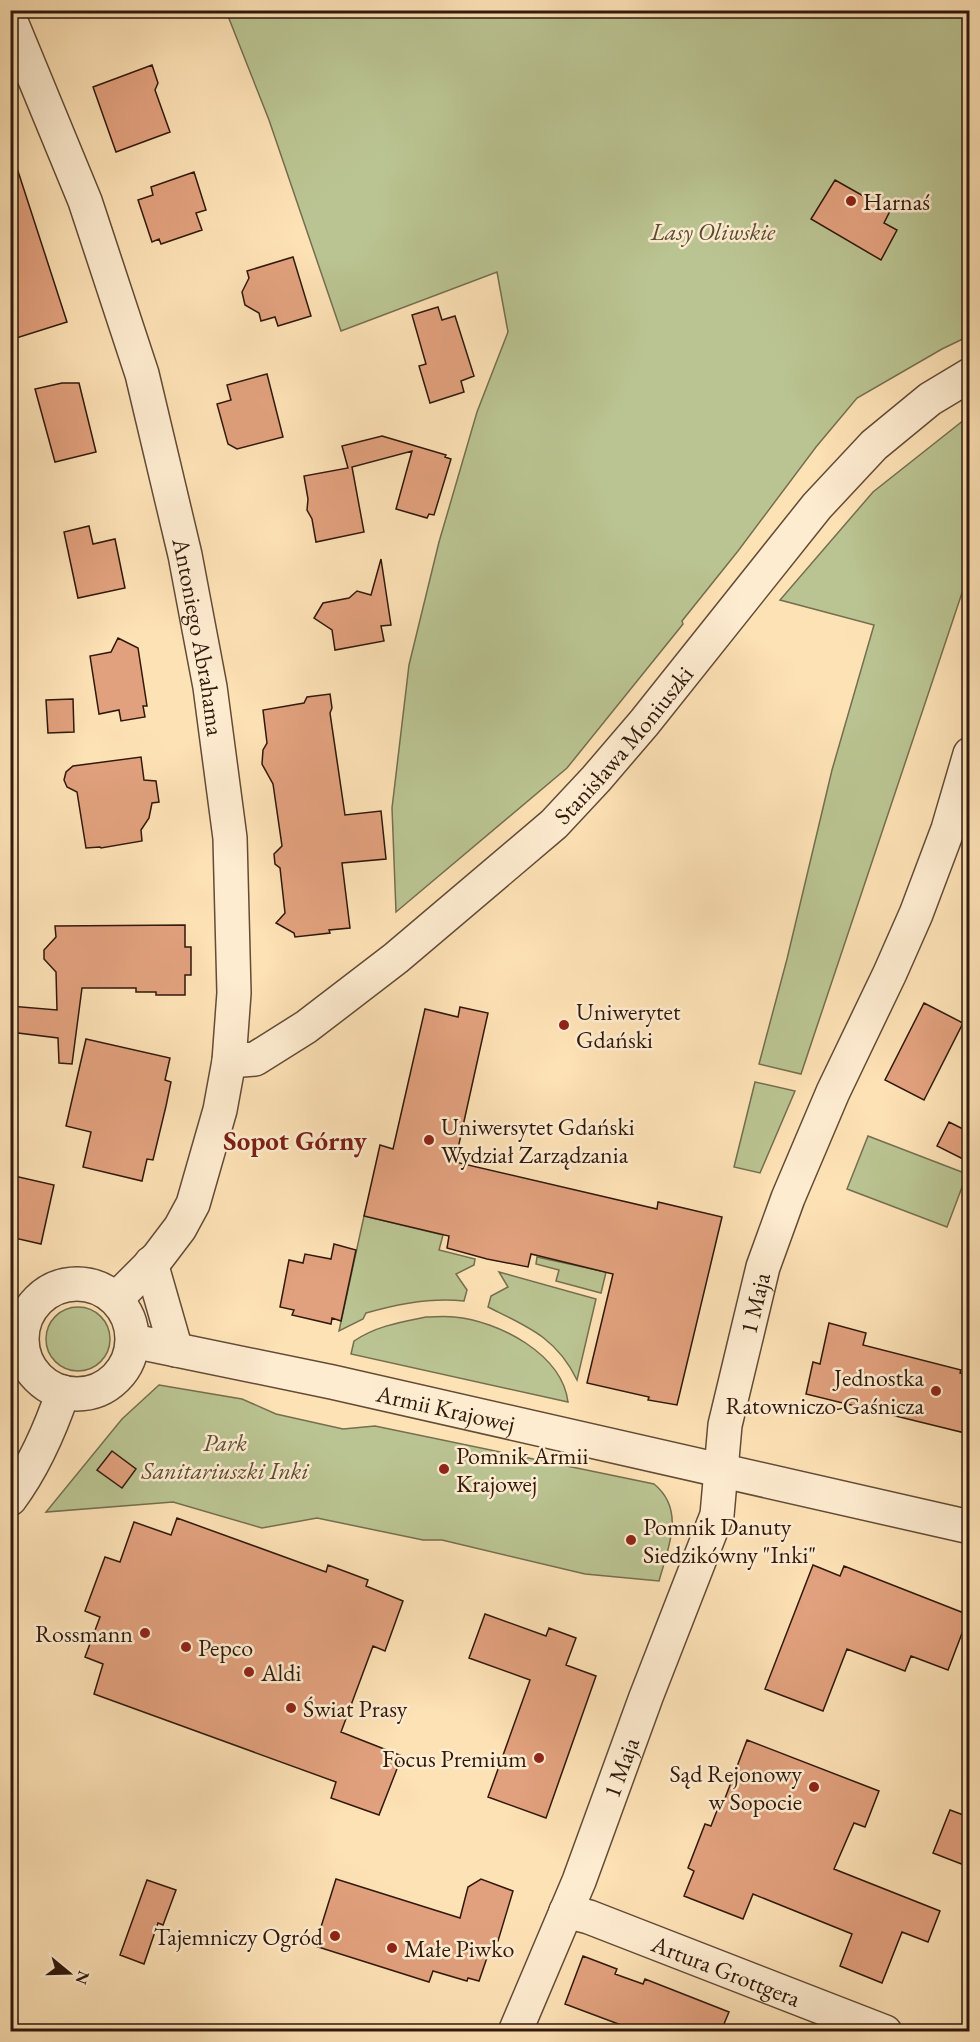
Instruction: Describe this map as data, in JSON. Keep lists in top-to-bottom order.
{
  "streets": {
    "street": [
      "Antoniego Abrahama",
      "Stanisława Moniuszki",
      "1 Maja",
      "Armii Krajowej",
      "Artura Grottgera"
    ]
  },
  "crossings": [
    ["Antoniego Abrahama", "Stanisława Moniuszki"],
    ["Antoniego Abrahama", "Armii Krajowej"],
    ["1 Maja", "Armii Krajowej"],
    ["1 Maja", "Artura Grottgera"]
  ],
  "districts": ["Sopot Górny"],
  "parks": ["Lasy Oliwskie", "Park Sanitariuszki Inki"],
  "places": [
    "Harnaś",
    "Uniwerytet Gdański",
    "Uniwersytet Gdański Wydział Zarządzania",
    "Jednostka Ratowniczo-Gaśnicza",
    "Pomnik Armii Krajowej",
    "Pomnik Danuty Siedzikówny \"Inki\"",
    "Rossmann",
    "Pepco",
    "Aldi",
    "Świat Prasy",
    "Focus Premium",
    "Sąd Rejonowy w Sopocie",
    "Tajemniczy Ogród",
    "Małe Piwko"
  ],
  "north": "right"
}
